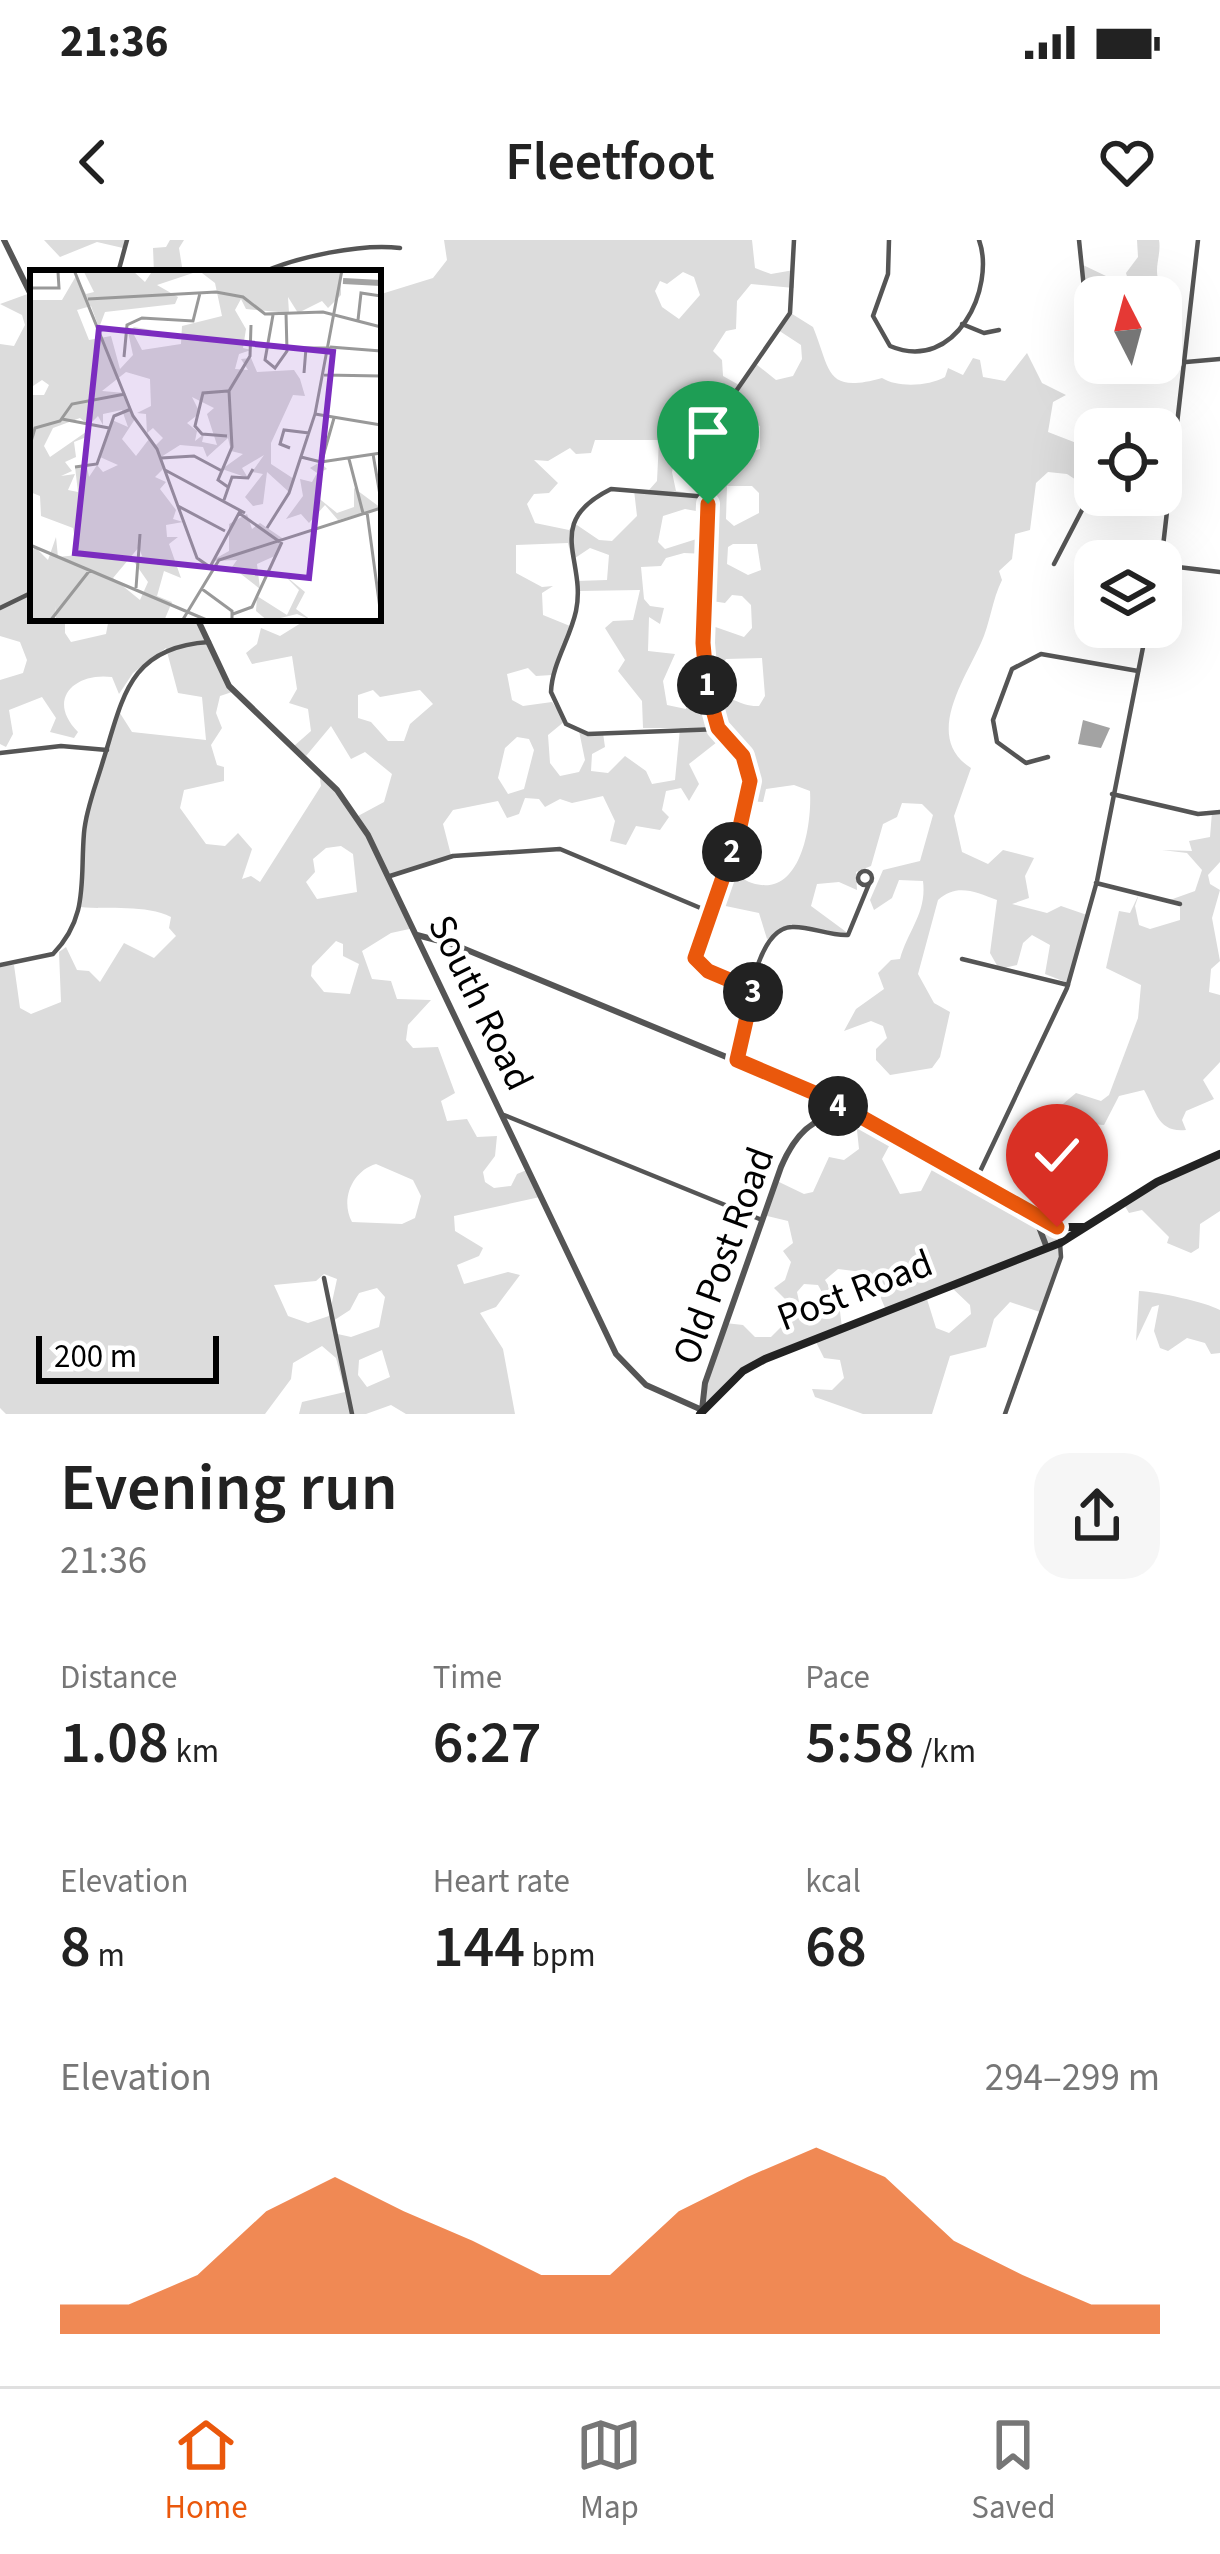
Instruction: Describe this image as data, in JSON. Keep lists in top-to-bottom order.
{
  "streets": {
    "main road": ["Post Road"],
    "street": ["South Road", "Old Post Road"]
  },
  "crossings": [
    ["South Road", "Old Post Road"],
    ["South Road", "Post Road"],
    ["Old Post Road", "Post Road"]
  ],
  "scale_bar": "200 m",
  "north": "top",
  "page": {
    "status": "21:36",
    "header": "Fleetfoot",
    "pins": [
      "1",
      "2",
      "3",
      "4"
    ],
    "scale": "200 m",
    "heading": ["Evening run", "21:36"],
    "stats": [
      ["Distance", "1.08 km"],
      ["Time", "6:27"],
      ["Pace", "5:58 /km"],
      ["Elevation", "8 m"],
      ["Heart rate", "144 bpm"],
      ["kcal", "68"]
    ],
    "chart": ["Elevation", "294–299 m"],
    "tabs": ["Home", "Map", "Saved"]
  }
}
